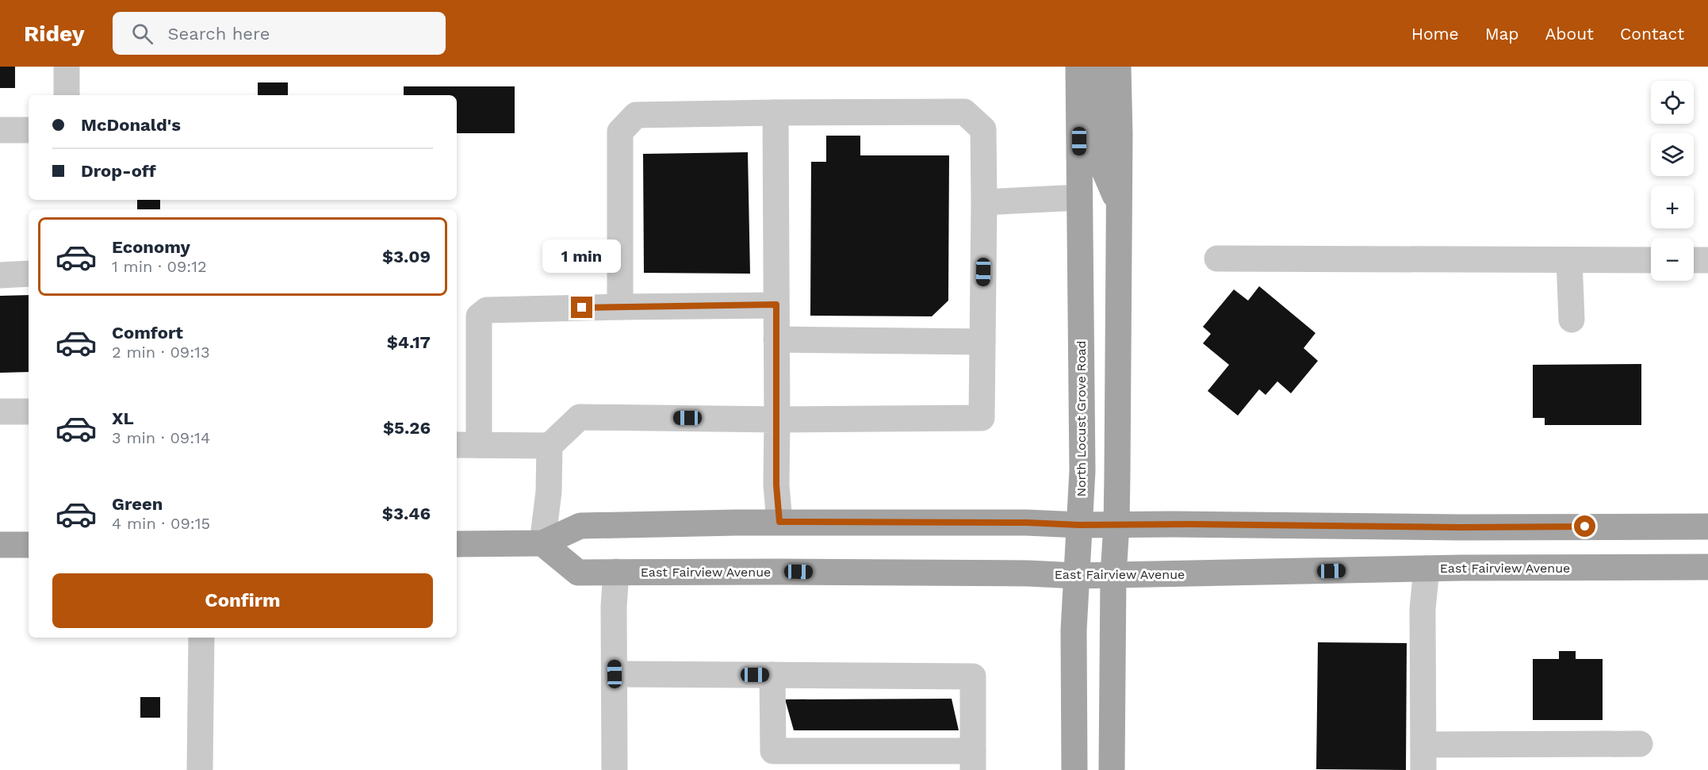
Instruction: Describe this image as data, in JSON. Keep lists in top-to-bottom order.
{
  "streets": {
    "main road": ["North Locust Grove Road", "East Fairview Avenue"]
  },
  "crossings": [
    ["North Locust Grove Road", "East Fairview Avenue"]
  ],
  "page": {
    "header": "Ridey",
    "search": "Search here",
    "nav": [
      "Home",
      "Map",
      "About",
      "Contact"
    ],
    "map_buttons": ["+", "−"],
    "banner": ["McDonald's", "Drop-off"],
    "list": [
      {
        "name": "Economy",
        "note": "1 min · 09:12",
        "value": "$3.09"
      },
      {
        "name": "Comfort",
        "note": "2 min · 09:13",
        "value": "$4.17"
      },
      {
        "name": "XL",
        "note": "3 min · 09:14",
        "value": "$5.26"
      },
      {
        "name": "Green",
        "note": "4 min · 09:15",
        "value": "$3.46"
      }
    ],
    "bubble": "1 min",
    "buttons": "Confirm"
  }
}
